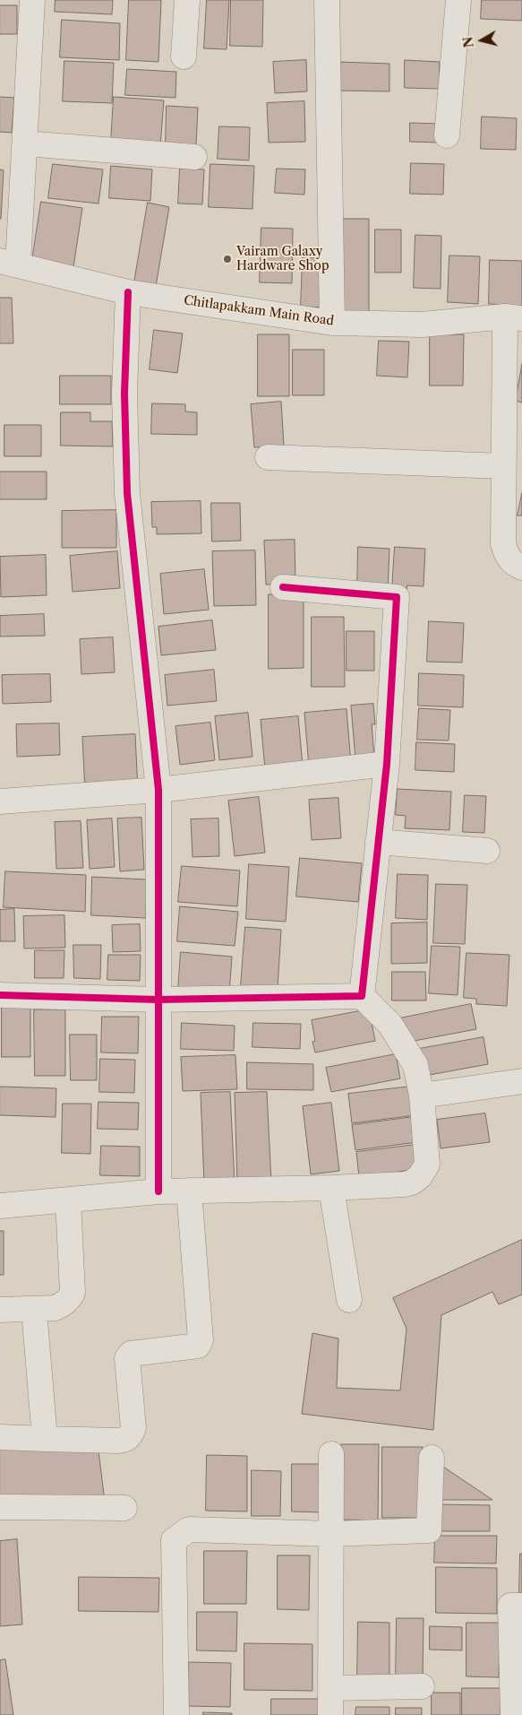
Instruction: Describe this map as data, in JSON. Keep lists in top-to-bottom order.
{
  "streets": {
    "street": ["Chitlapakkam Main Road"]
  },
  "places": ["Vairam Galaxy Hardware Shop"],
  "north": "left"
}
